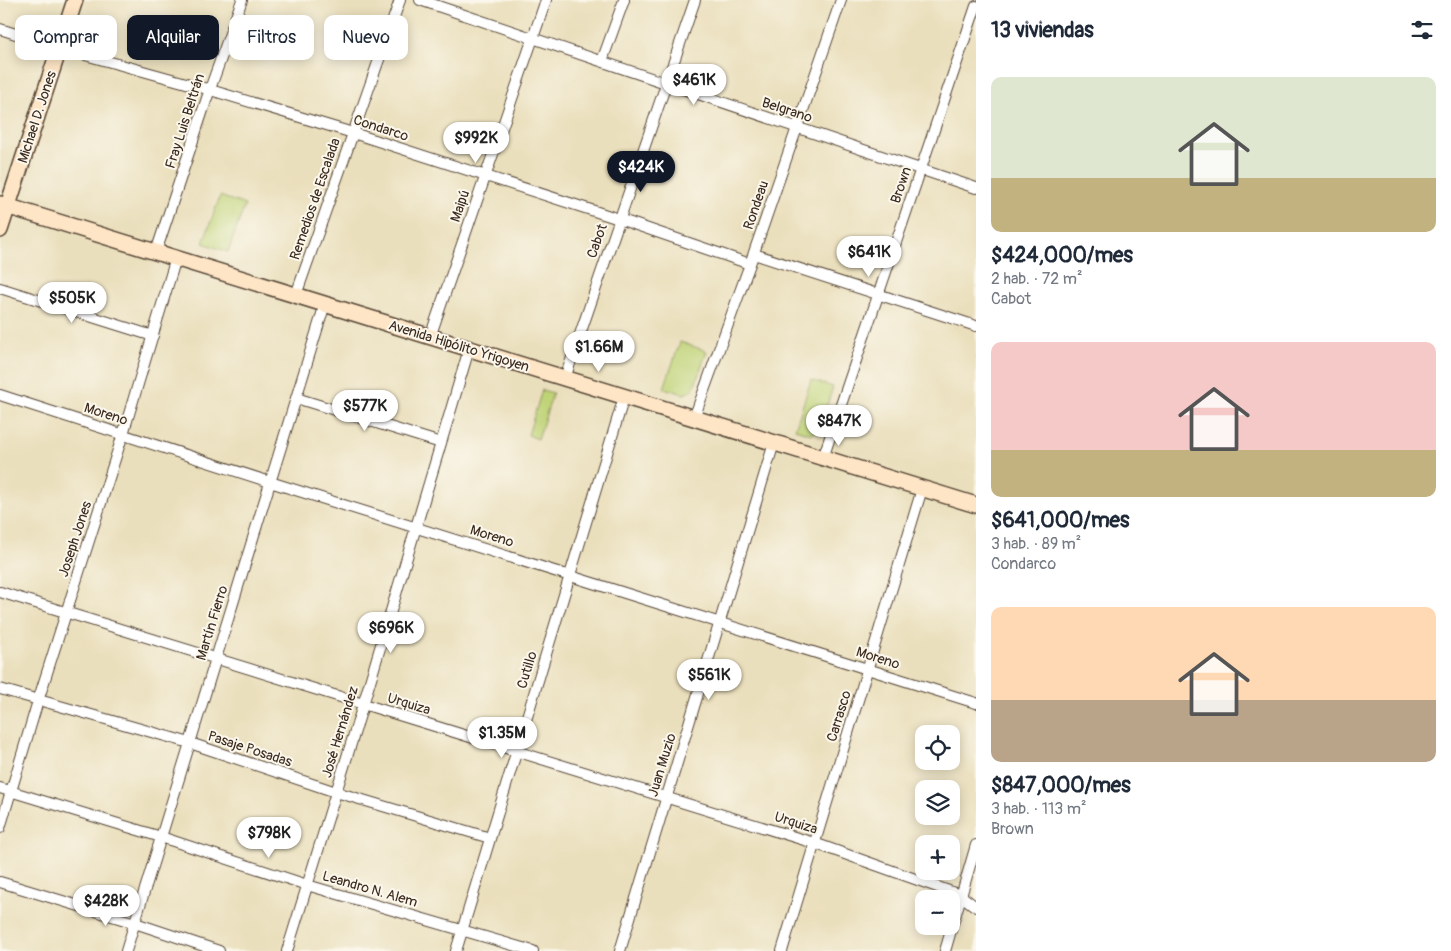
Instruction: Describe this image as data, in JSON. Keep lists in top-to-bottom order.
{
  "streets": {
    "main road": ["Michael D. Jones", "Avenida Hipólito Yrigoyen"],
    "street": [
      "Belgrano",
      "Fray Luis Beltrán",
      "Condarco",
      "Brown",
      "Remedios de Escalada",
      "Rondeau",
      "Maipú",
      "Cabot",
      "Moreno",
      "Joseph Jones",
      "Martín Fierro",
      "Cutillo",
      "Urquiza",
      "Carrasco",
      "José Hernández",
      "Pasaje Posadas",
      "Juan Muzio",
      "Leandro N. Alem"
    ]
  },
  "crossings": [
    ["Belgrano", "Brown"],
    ["Belgrano", "Rondeau"],
    ["Belgrano", "Maipú"],
    ["Belgrano", "Cabot"],
    ["Michael D. Jones", "Avenida Hipólito Yrigoyen"],
    ["Fray Luis Beltrán", "Condarco"],
    ["Fray Luis Beltrán", "Avenida Hipólito Yrigoyen"],
    ["Condarco", "Brown"],
    ["Condarco", "Remedios de Escalada"],
    ["Condarco", "Rondeau"],
    ["Condarco", "Maipú"],
    ["Condarco", "Cabot"],
    ["Brown", "Avenida Hipólito Yrigoyen"],
    ["Remedios de Escalada", "Avenida Hipólito Yrigoyen"],
    ["Rondeau", "Avenida Hipólito Yrigoyen"],
    ["Maipú", "Avenida Hipólito Yrigoyen"],
    ["Cabot", "Avenida Hipólito Yrigoyen"],
    ["Avenida Hipólito Yrigoyen", "Joseph Jones"],
    ["Avenida Hipólito Yrigoyen", "Martín Fierro"],
    ["Avenida Hipólito Yrigoyen", "Cutillo"],
    ["Avenida Hipólito Yrigoyen", "Carrasco"],
    ["Avenida Hipólito Yrigoyen", "José Hernández"],
    ["Avenida Hipólito Yrigoyen", "Juan Muzio"],
    ["Moreno", "Joseph Jones"],
    ["Moreno", "Martín Fierro"],
    ["Moreno", "Cutillo"],
    ["Moreno", "Carrasco"],
    ["Moreno", "José Hernández"],
    ["Moreno", "Juan Muzio"],
    ["Joseph Jones", "Urquiza"],
    ["Joseph Jones", "Pasaje Posadas"],
    ["Joseph Jones", "Leandro N. Alem"],
    ["Martín Fierro", "Urquiza"],
    ["Martín Fierro", "Pasaje Posadas"],
    ["Martín Fierro", "Leandro N. Alem"],
    ["Cutillo", "Urquiza"],
    ["Cutillo", "Pasaje Posadas"],
    ["Cutillo", "Leandro N. Alem"],
    ["Urquiza", "Carrasco"],
    ["Urquiza", "José Hernández"],
    ["Urquiza", "Juan Muzio"],
    ["José Hernández", "Pasaje Posadas"],
    ["José Hernández", "Leandro N. Alem"]
  ],
  "page": {
    "heading": "13 viviendas",
    "chip": [
      "Comprar",
      "Alquilar",
      "Filtros",
      "Nuevo"
    ],
    "list": [
      {
        "name": "$424,000/mes",
        "note": "2 hab. · 72 m² · Cabot"
      },
      {
        "name": "$641,000/mes",
        "note": "3 hab. · 89 m² · Condarco"
      },
      {
        "name": "$847,000/mes",
        "note": "3 hab. · 113 m² · Brown"
      }
    ],
    "price": [
      "$461K",
      "$992K",
      "$424K",
      "$641K",
      "$505K",
      "$1.66M",
      "$577K",
      "$847K",
      "$696K",
      "$561K",
      "$1.35M",
      "$798K",
      "$428K"
    ],
    "map_buttons": ["+", "−"]
  }
}
